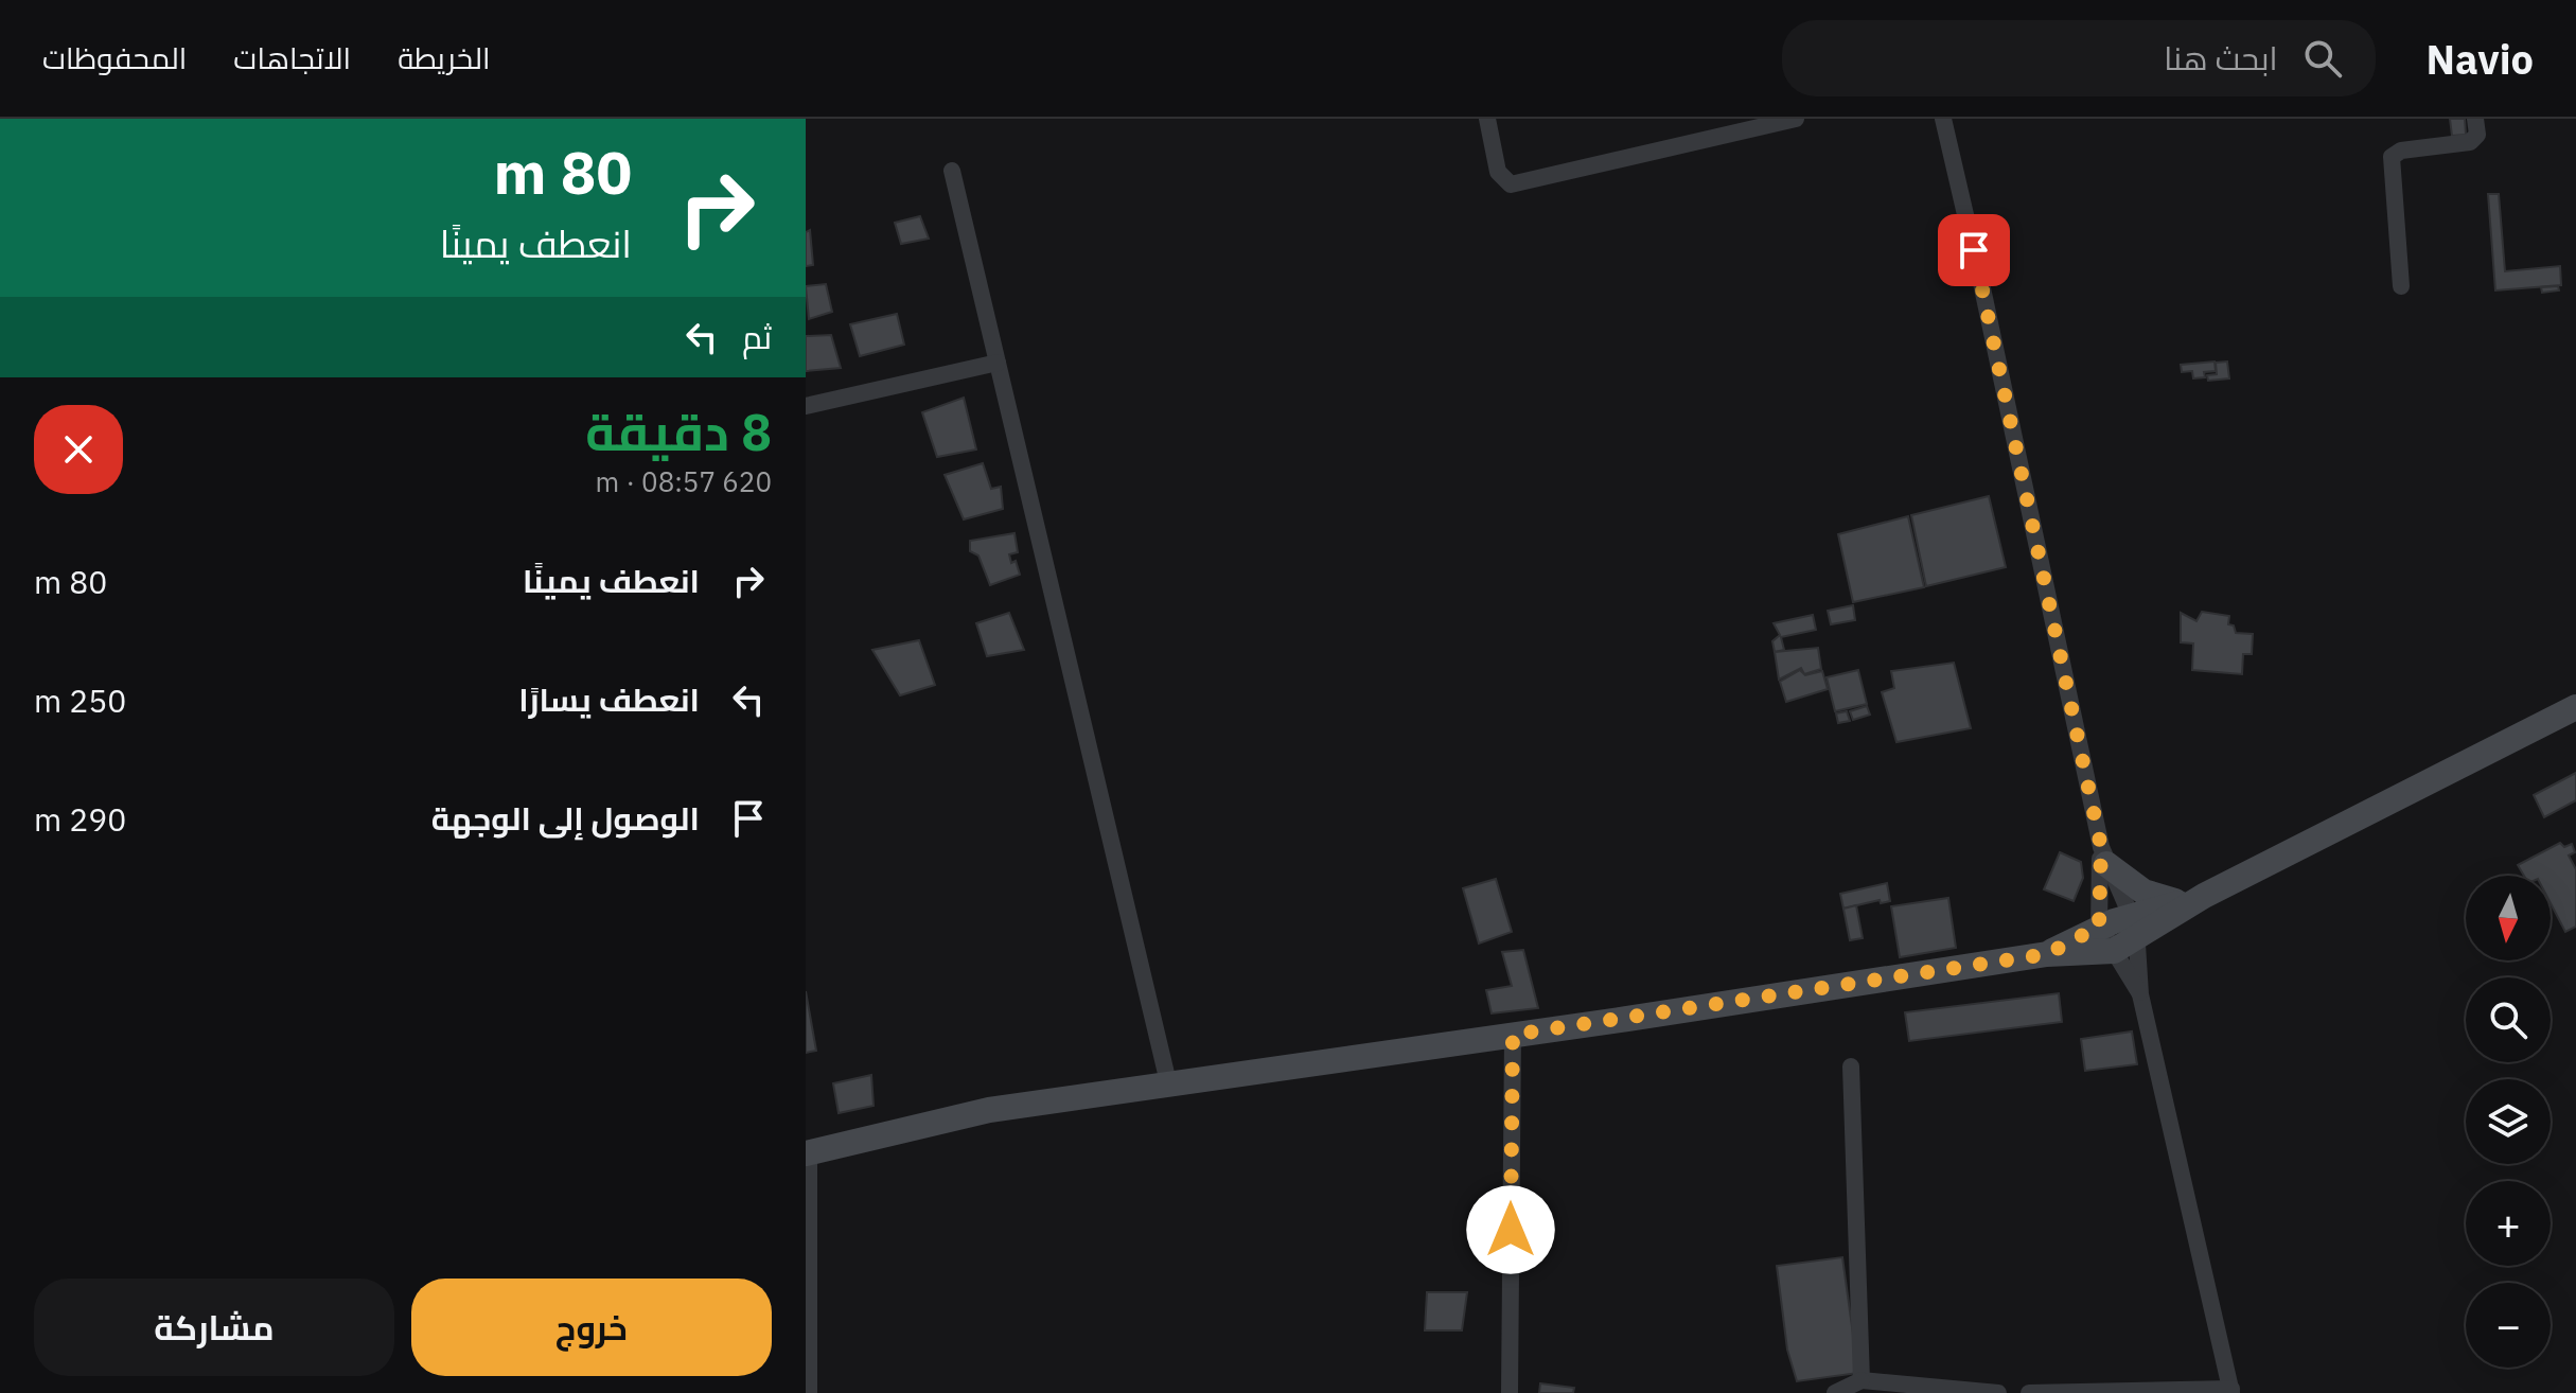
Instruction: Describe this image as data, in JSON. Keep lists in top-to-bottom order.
{
  "north": "bottom",
  "page": {
    "header": "Navio",
    "search": "ابحث هنا",
    "nav": ["الخريطة", "الاتجاهات", "المحفوظات"],
    "turn": ["80 m", "انعطف يمينًا"],
    "then": "ثم",
    "heading": ["8 دقيقة", "620 m · 08:57"],
    "list": [
      {
        "name": "انعطف يمينًا",
        "value": "80 m"
      },
      {
        "name": "انعطف يسارًا",
        "value": "250 m"
      },
      {
        "name": "الوصول إلى الوجهة",
        "value": "290 m"
      }
    ],
    "map_buttons": ["+", "−"],
    "buttons": ["خروج", "مشاركة"]
  }
}
